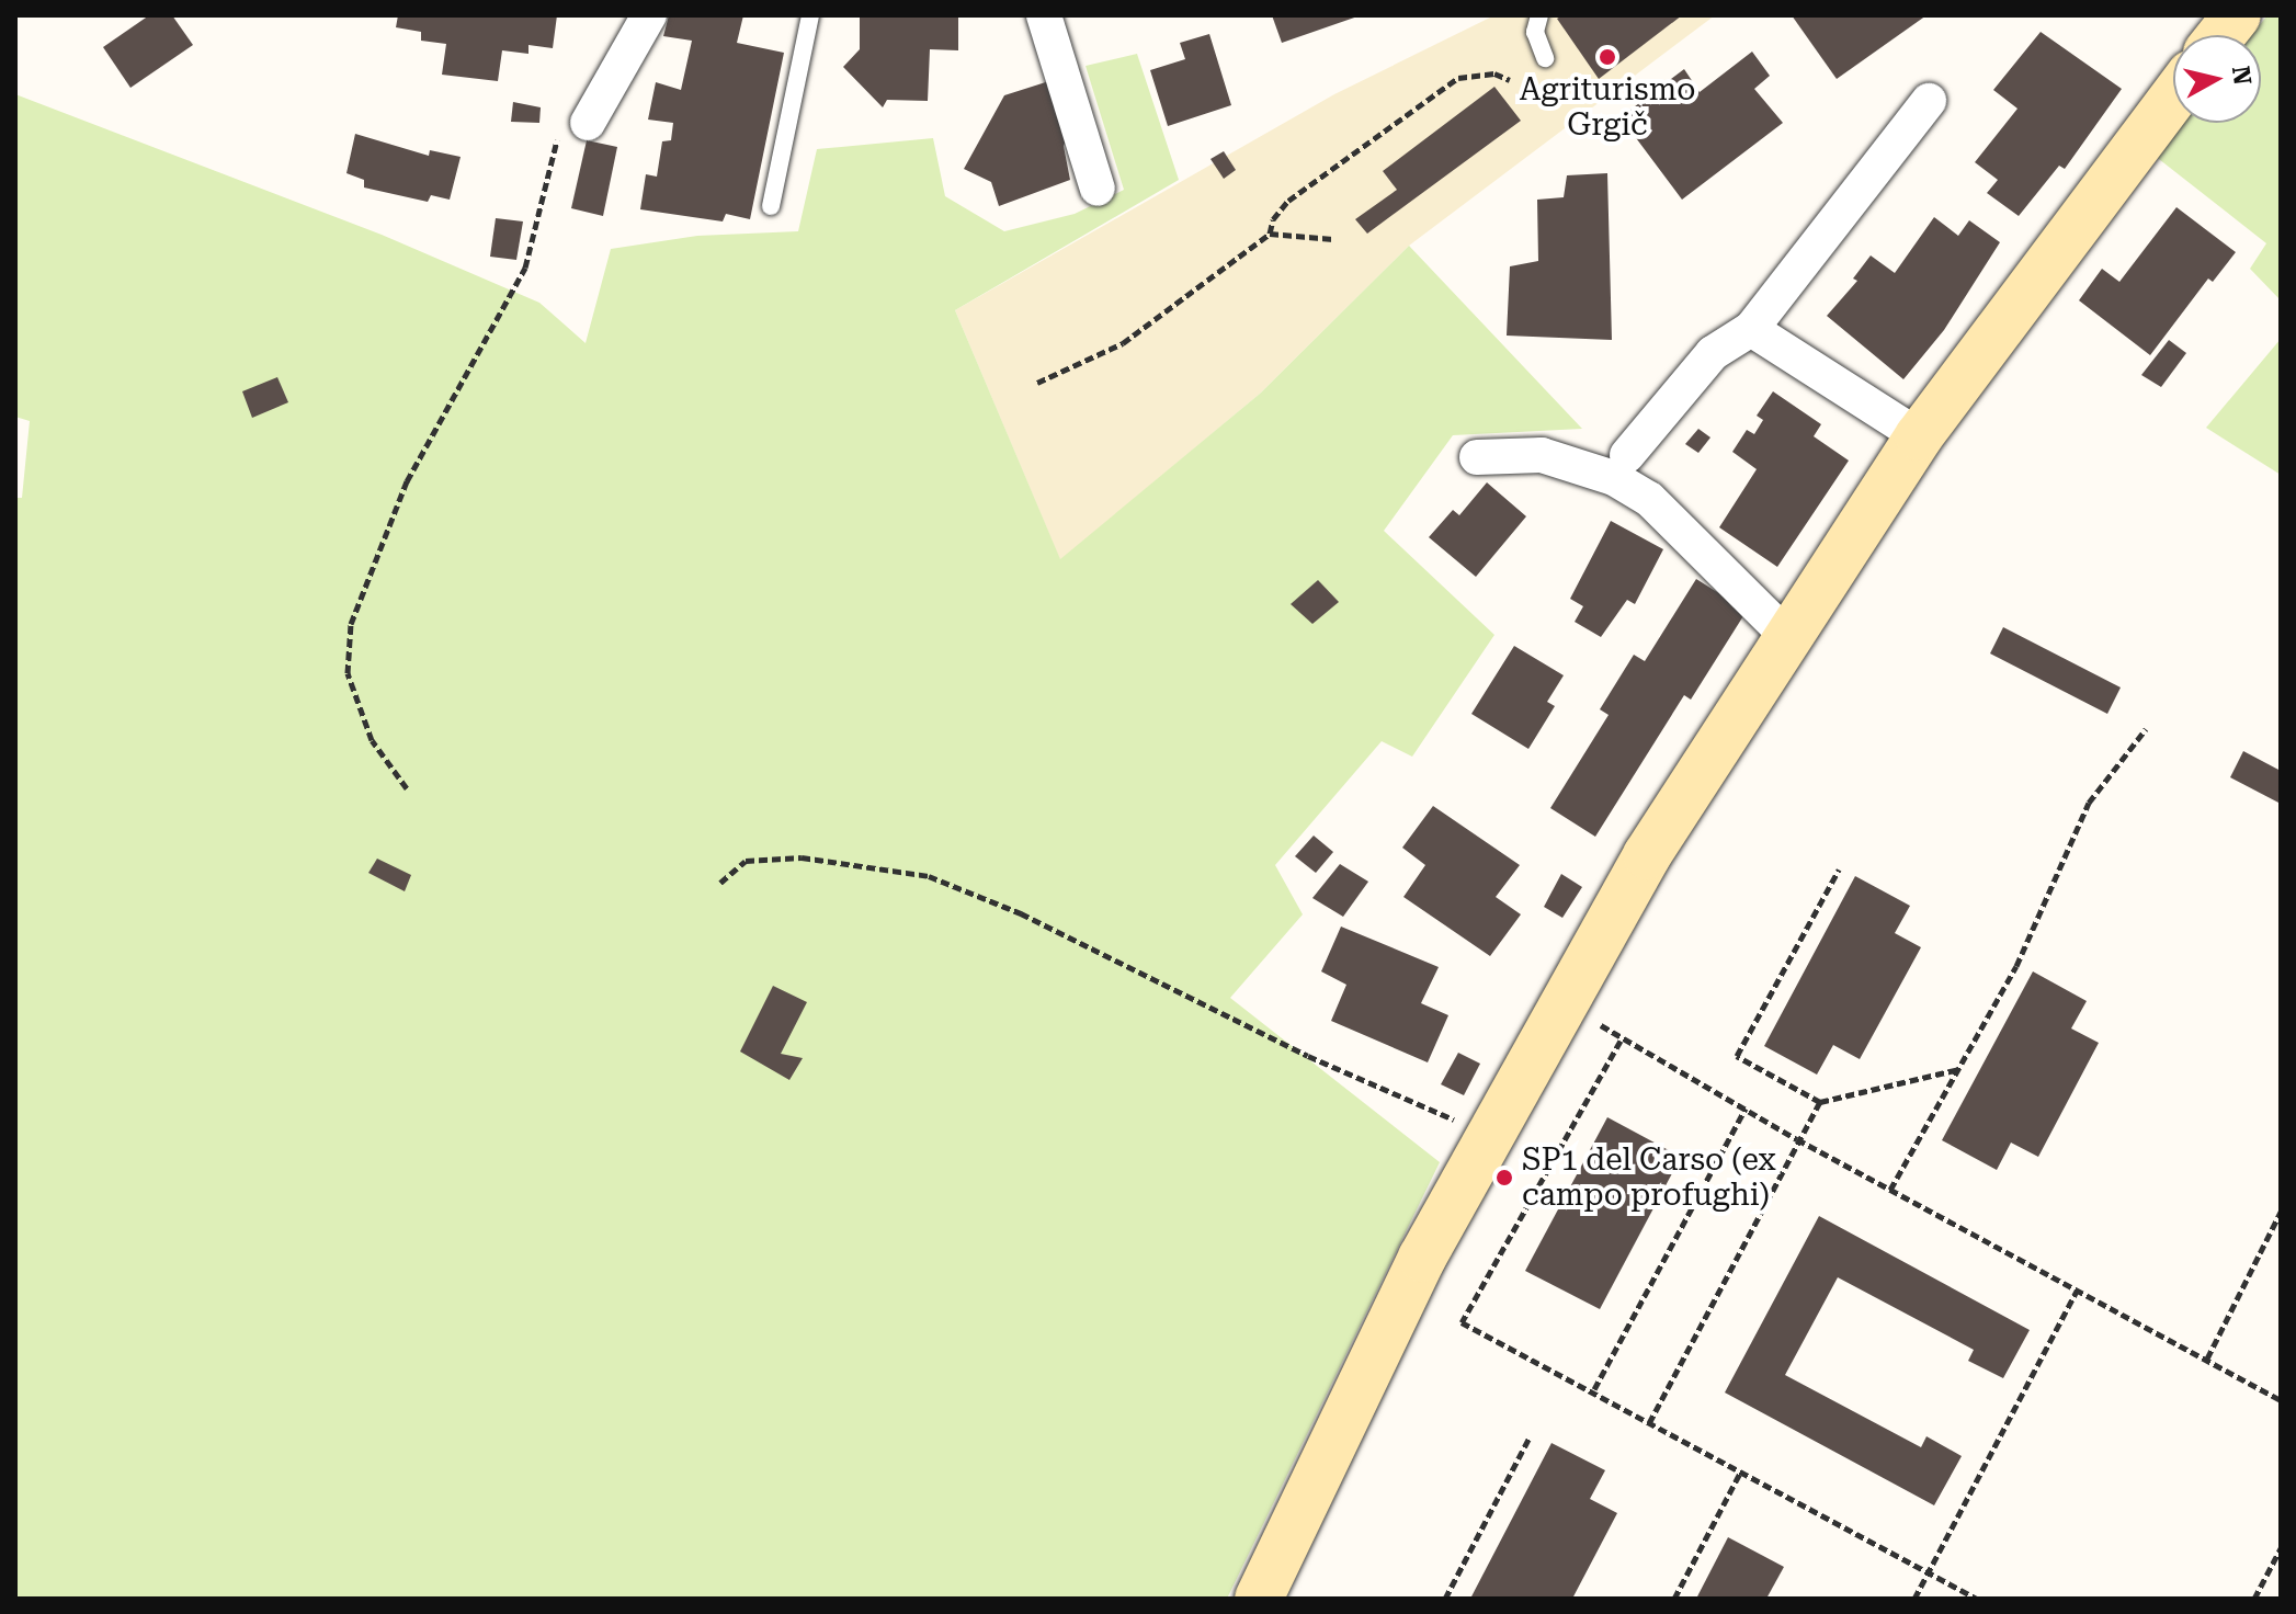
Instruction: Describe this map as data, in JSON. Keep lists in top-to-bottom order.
{
  "places": ["Agriturismo Grgič", "SP1 del Carso (ex campo profughi)"],
  "north": "right"
}
